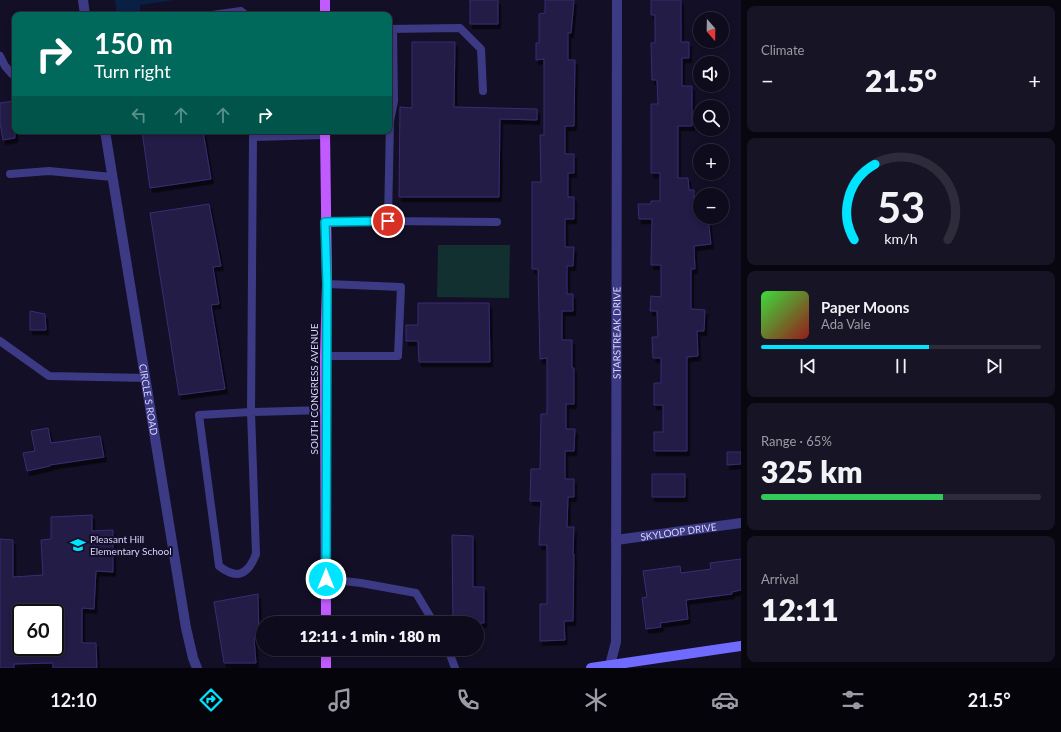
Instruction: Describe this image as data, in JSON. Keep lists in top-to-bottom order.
{
  "streets": {
    "main road": ["SOUTH CONGRESS AVENUE"],
    "street": ["STARSTREAK DRIVE", "CIRCLE S ROAD", "SKYLOOP DRIVE"]
  },
  "crossings": [
    ["STARSTREAK DRIVE", "SKYLOOP DRIVE"]
  ],
  "places": {
    "school or university": ["Pleasant Hill Elementary School"]
  },
  "north": "bottom",
  "page": {
    "tile": [
      "Climate",
      ["Range · 65%", "325 km"],
      ["Arrival", "12:11"]
    ],
    "map_buttons": ["+", "−"],
    "turn": ["150 m", "Turn right"],
    "heat": ["−", "21.5°", "+"],
    "song": ["Paper Moons", "Ada Vale"],
    "limit": "60",
    "trip": "12:11 · 1 min · 180 m",
    "tabs": ["12:10", "21.5°"],
    "gauge": ["53", "km/h"]
  }
}
